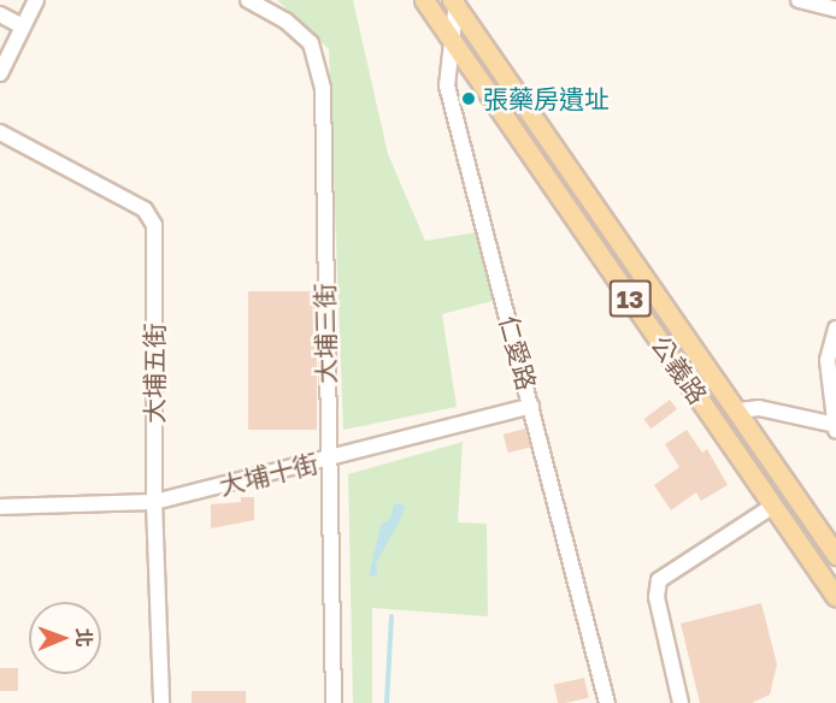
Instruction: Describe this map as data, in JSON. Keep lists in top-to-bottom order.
{
  "streets": {
    "main road": ["13", "公義路"],
    "street": [
      "大埔三街",
      "仁愛路",
      "大埔五街",
      "大埔十街"
    ]
  },
  "crossings": [
    ["大埔三街", "大埔十街"],
    ["仁愛路", "公義路"],
    ["仁愛路", "大埔十街"],
    ["大埔五街", "大埔十街"]
  ],
  "places": ["張藥房遺址"],
  "north": "right"
}
